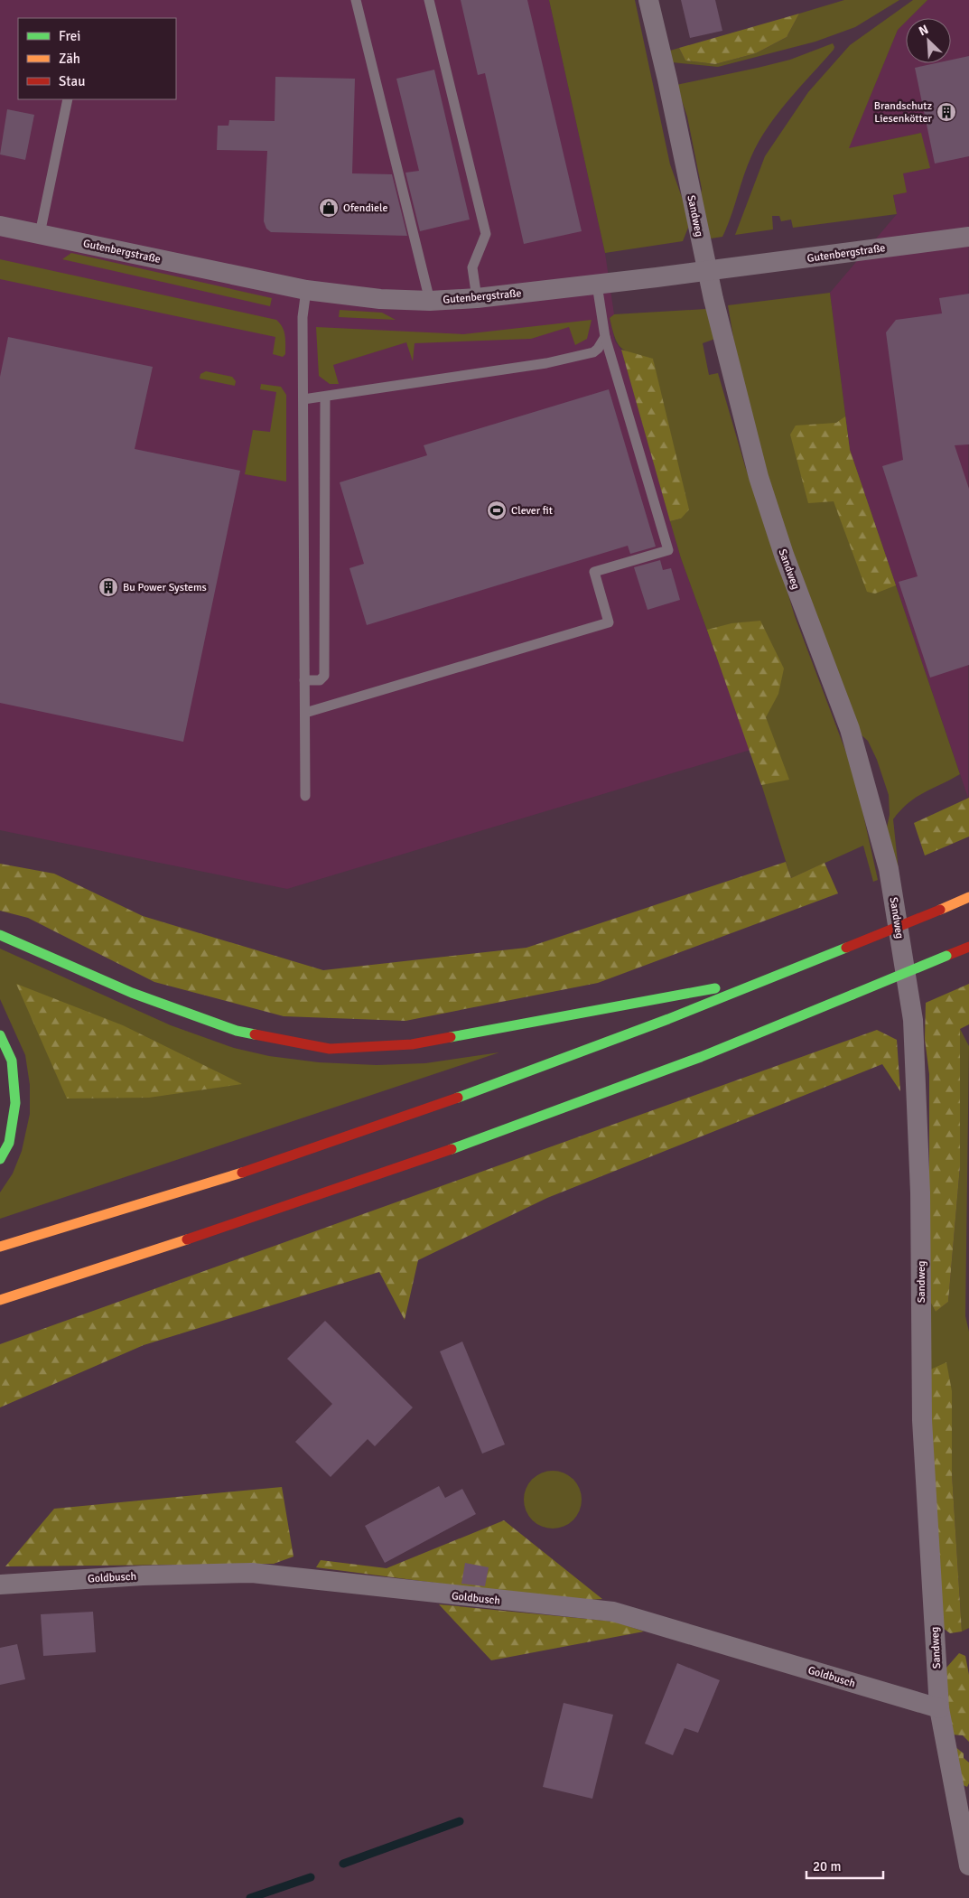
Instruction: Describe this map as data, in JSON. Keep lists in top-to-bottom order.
{
  "streets": {
    "street": ["Sandweg", "Gutenbergstraße", "Goldbusch"]
  },
  "crossings": [
    ["Sandweg", "Gutenbergstraße"],
    ["Sandweg", "Goldbusch"]
  ],
  "places": {
    "building": ["Brandschutz Liesenkötter", "Bu Power Systems"],
    "shop": ["Ofendiele"],
    "sports": ["Clever fit"]
  },
  "legend": ["Frei", "Zäh", "Stau"],
  "scale_bar": "20 m",
  "north": "top left"
}
